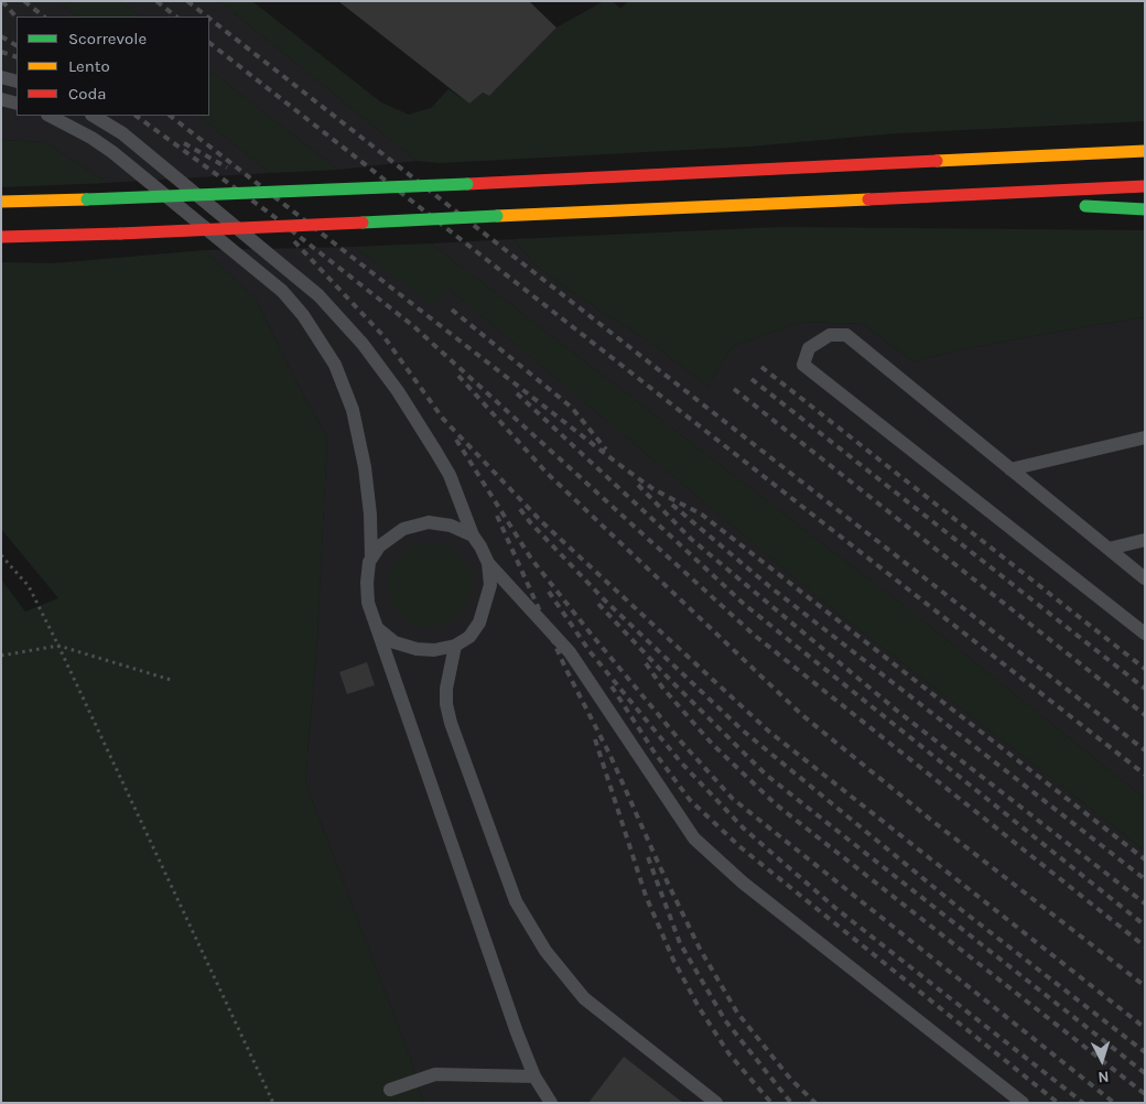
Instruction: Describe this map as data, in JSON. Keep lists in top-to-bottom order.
{
  "legend": ["Scorrevole", "Lento", "Coda"],
  "north": "bottom"
}
